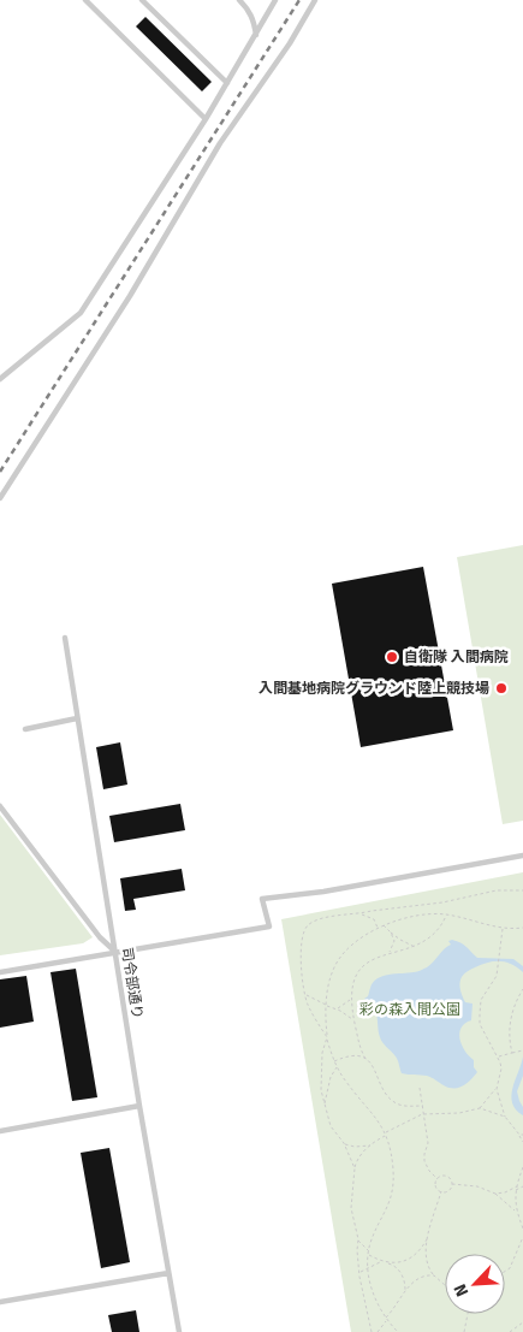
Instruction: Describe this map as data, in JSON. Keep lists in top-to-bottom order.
{
  "streets": {
    "lane": ["司令部通り"]
  },
  "parks": ["彩の森入間公園"],
  "places": ["自衛隊 入間病院", "入間基地病院グラウンド陸上競技場"],
  "north": "bottom left"
}
